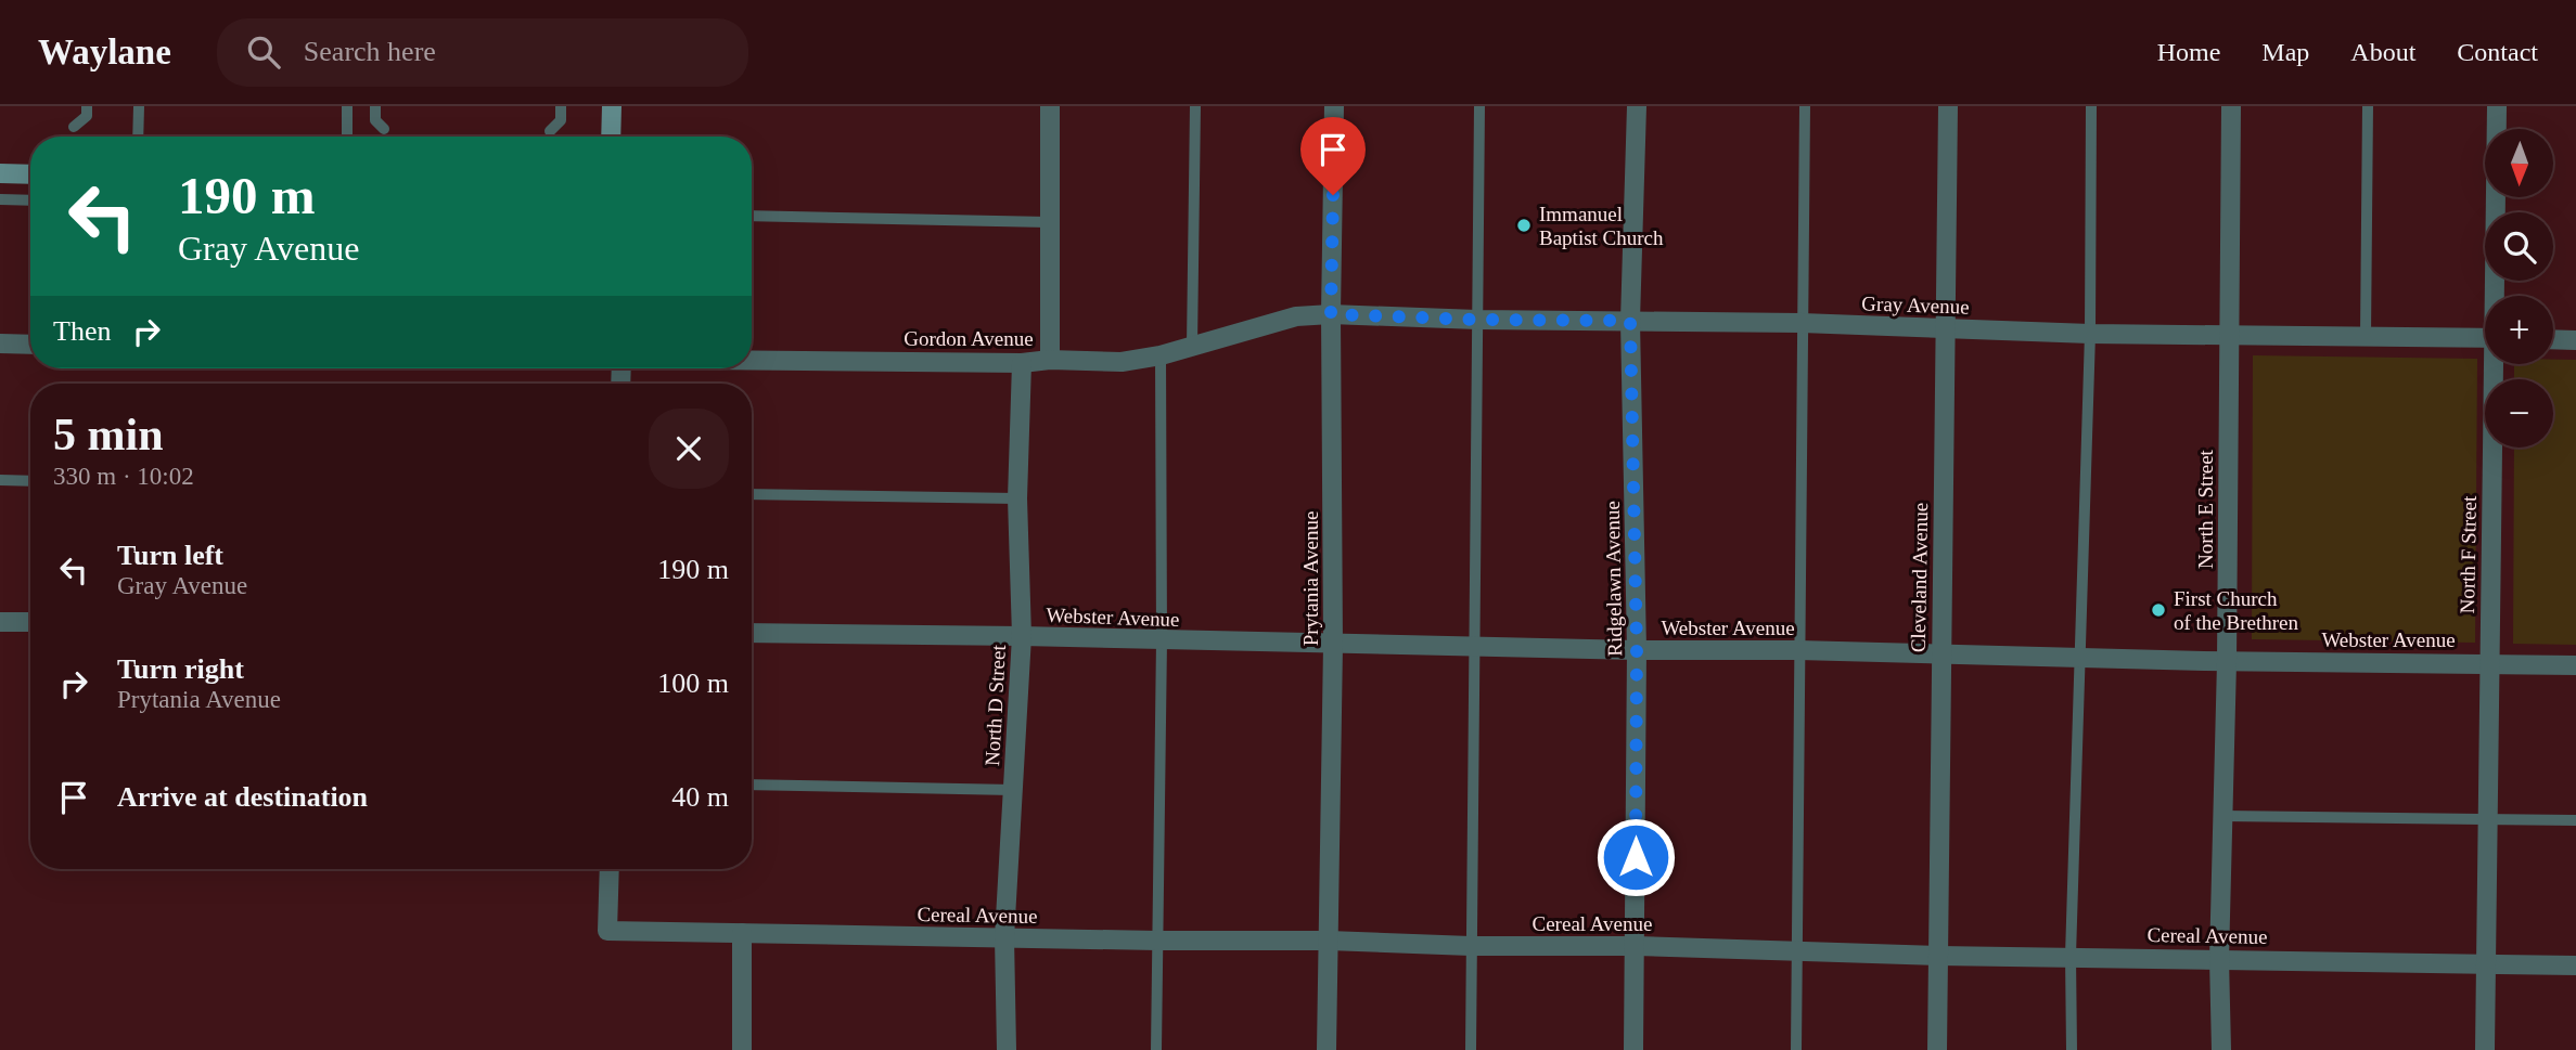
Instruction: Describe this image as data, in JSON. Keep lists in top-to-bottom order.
{
  "streets": {
    "street": [
      "Gray Avenue",
      "Gordon Avenue",
      "North E Street",
      "North F Street",
      "Cleveland Avenue",
      "Prytania Avenue",
      "Ridgelawn Avenue",
      "Webster Avenue",
      "North D Street",
      "Cereal Avenue"
    ]
  },
  "crossings": [
    ["Gray Avenue", "Gordon Avenue"],
    ["Gray Avenue", "North E Street"],
    ["Gray Avenue", "Cleveland Avenue"],
    ["Gray Avenue", "Prytania Avenue"],
    ["Gray Avenue", "Ridgelawn Avenue"],
    ["Gordon Avenue", "Prytania Avenue"],
    ["Gordon Avenue", "North D Street"],
    ["North E Street", "Webster Avenue"],
    ["North E Street", "Cereal Avenue"],
    ["North F Street", "Webster Avenue"],
    ["North F Street", "Cereal Avenue"],
    ["Cleveland Avenue", "Webster Avenue"],
    ["Cleveland Avenue", "Cereal Avenue"],
    ["Prytania Avenue", "Webster Avenue"],
    ["Prytania Avenue", "Cereal Avenue"],
    ["Ridgelawn Avenue", "Webster Avenue"],
    ["Ridgelawn Avenue", "Cereal Avenue"],
    ["Webster Avenue", "North D Street"],
    ["North D Street", "Cereal Avenue"]
  ],
  "places": ["Immanuel Baptist Church", "First Church of the Brethren"],
  "north": "bottom",
  "page": {
    "header": "Waylane",
    "search": "Search here",
    "nav": [
      "Home",
      "Map",
      "About",
      "Contact"
    ],
    "map_buttons": ["+", "−"],
    "turn": ["190 m", "Gray Avenue"],
    "then": "Then",
    "heading": ["5 min", "330 m · 10:02"],
    "list": [
      {
        "name": "Turn left",
        "note": "Gray Avenue",
        "value": "190 m"
      },
      {
        "name": "Turn right",
        "note": "Prytania Avenue",
        "value": "100 m"
      },
      {
        "name": "Arrive at destination",
        "value": "40 m"
      }
    ]
  }
}
